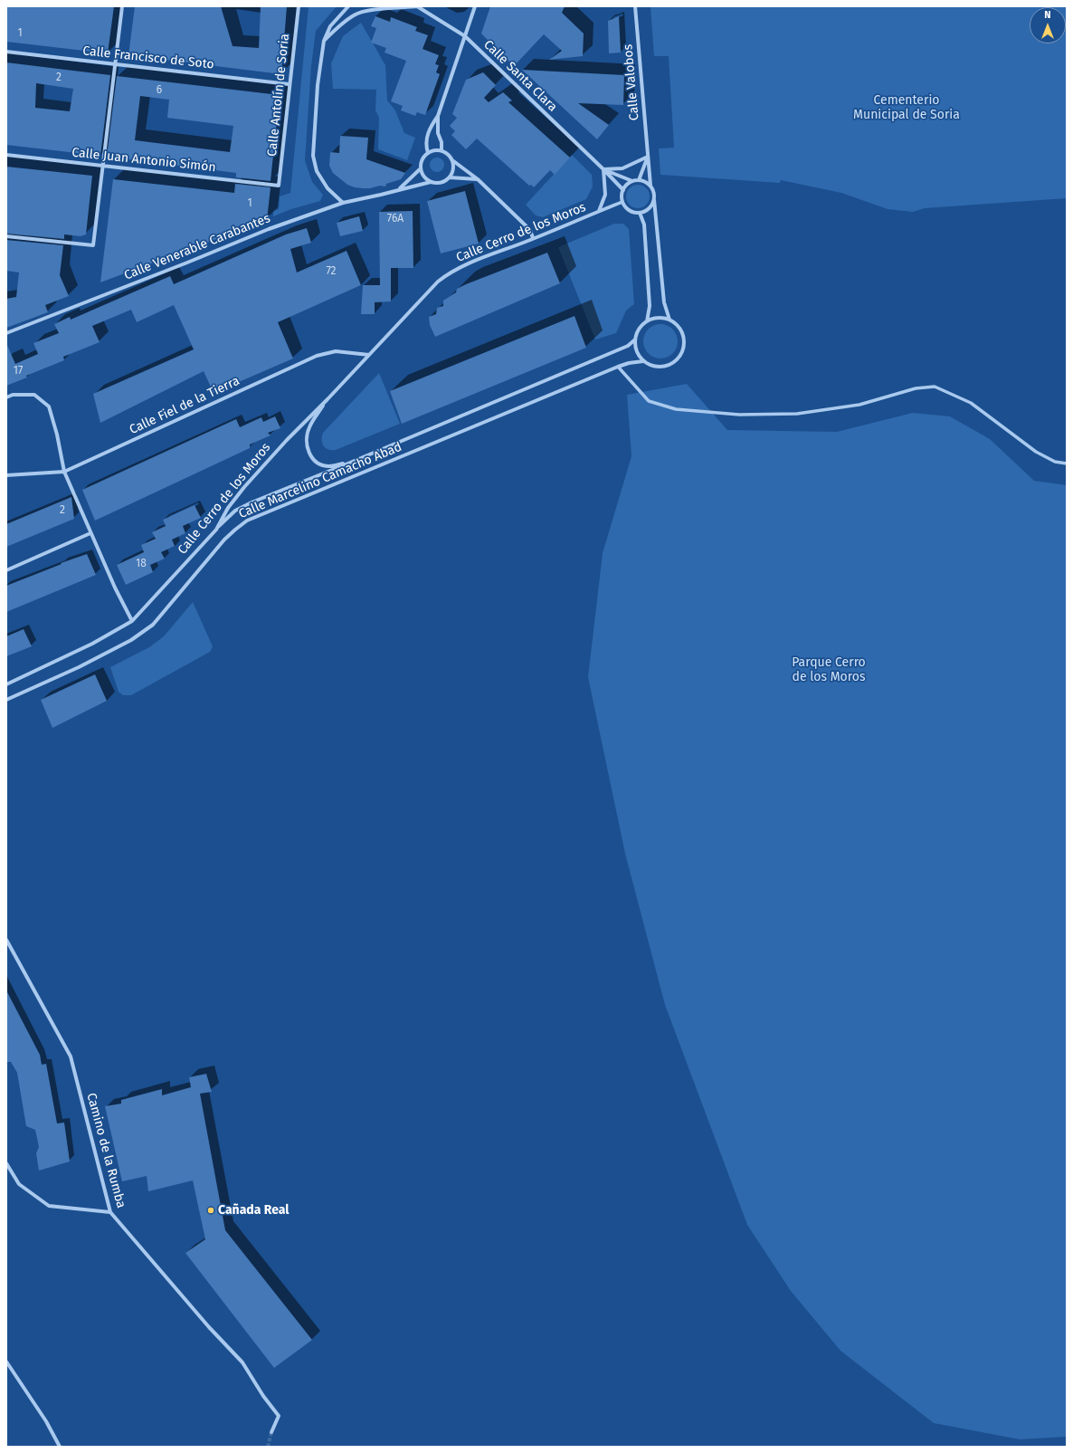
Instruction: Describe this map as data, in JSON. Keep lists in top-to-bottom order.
{
  "streets": {
    "street": [
      "Calle Francisco de Soto",
      "Calle Santa Clara",
      "Calle Valobos",
      "Calle Antolín de Soria",
      "Calle Juan Antonio Simón",
      "Calle Cerro de los Moros",
      "Calle Venerable Carabantes",
      "Calle Fiel de la Tierra",
      "Calle Marcelino Camacho Abad",
      "Camino de la Rumba"
    ]
  },
  "crossings": [
    ["Calle Francisco de Soto", "Calle Antolín de Soria"],
    ["Calle Santa Clara", "Calle Valobos"],
    ["Calle Santa Clara", "Calle Cerro de los Moros"],
    ["Calle Valobos", "Calle Cerro de los Moros"],
    ["Calle Antolín de Soria", "Calle Juan Antonio Simón"],
    ["Calle Cerro de los Moros", "Calle Fiel de la Tierra"],
    ["Calle Cerro de los Moros", "Calle Marcelino Camacho Abad"]
  ],
  "parks": ["Cementerio Municipal de Soria", "Parque Cerro de los Moros"],
  "places": ["Cañada Real"],
  "house_numbers": [
    "1",
    "2",
    "6",
    "1",
    "76A",
    "72",
    "17",
    "2",
    "18"
  ],
  "north": "top"
}
